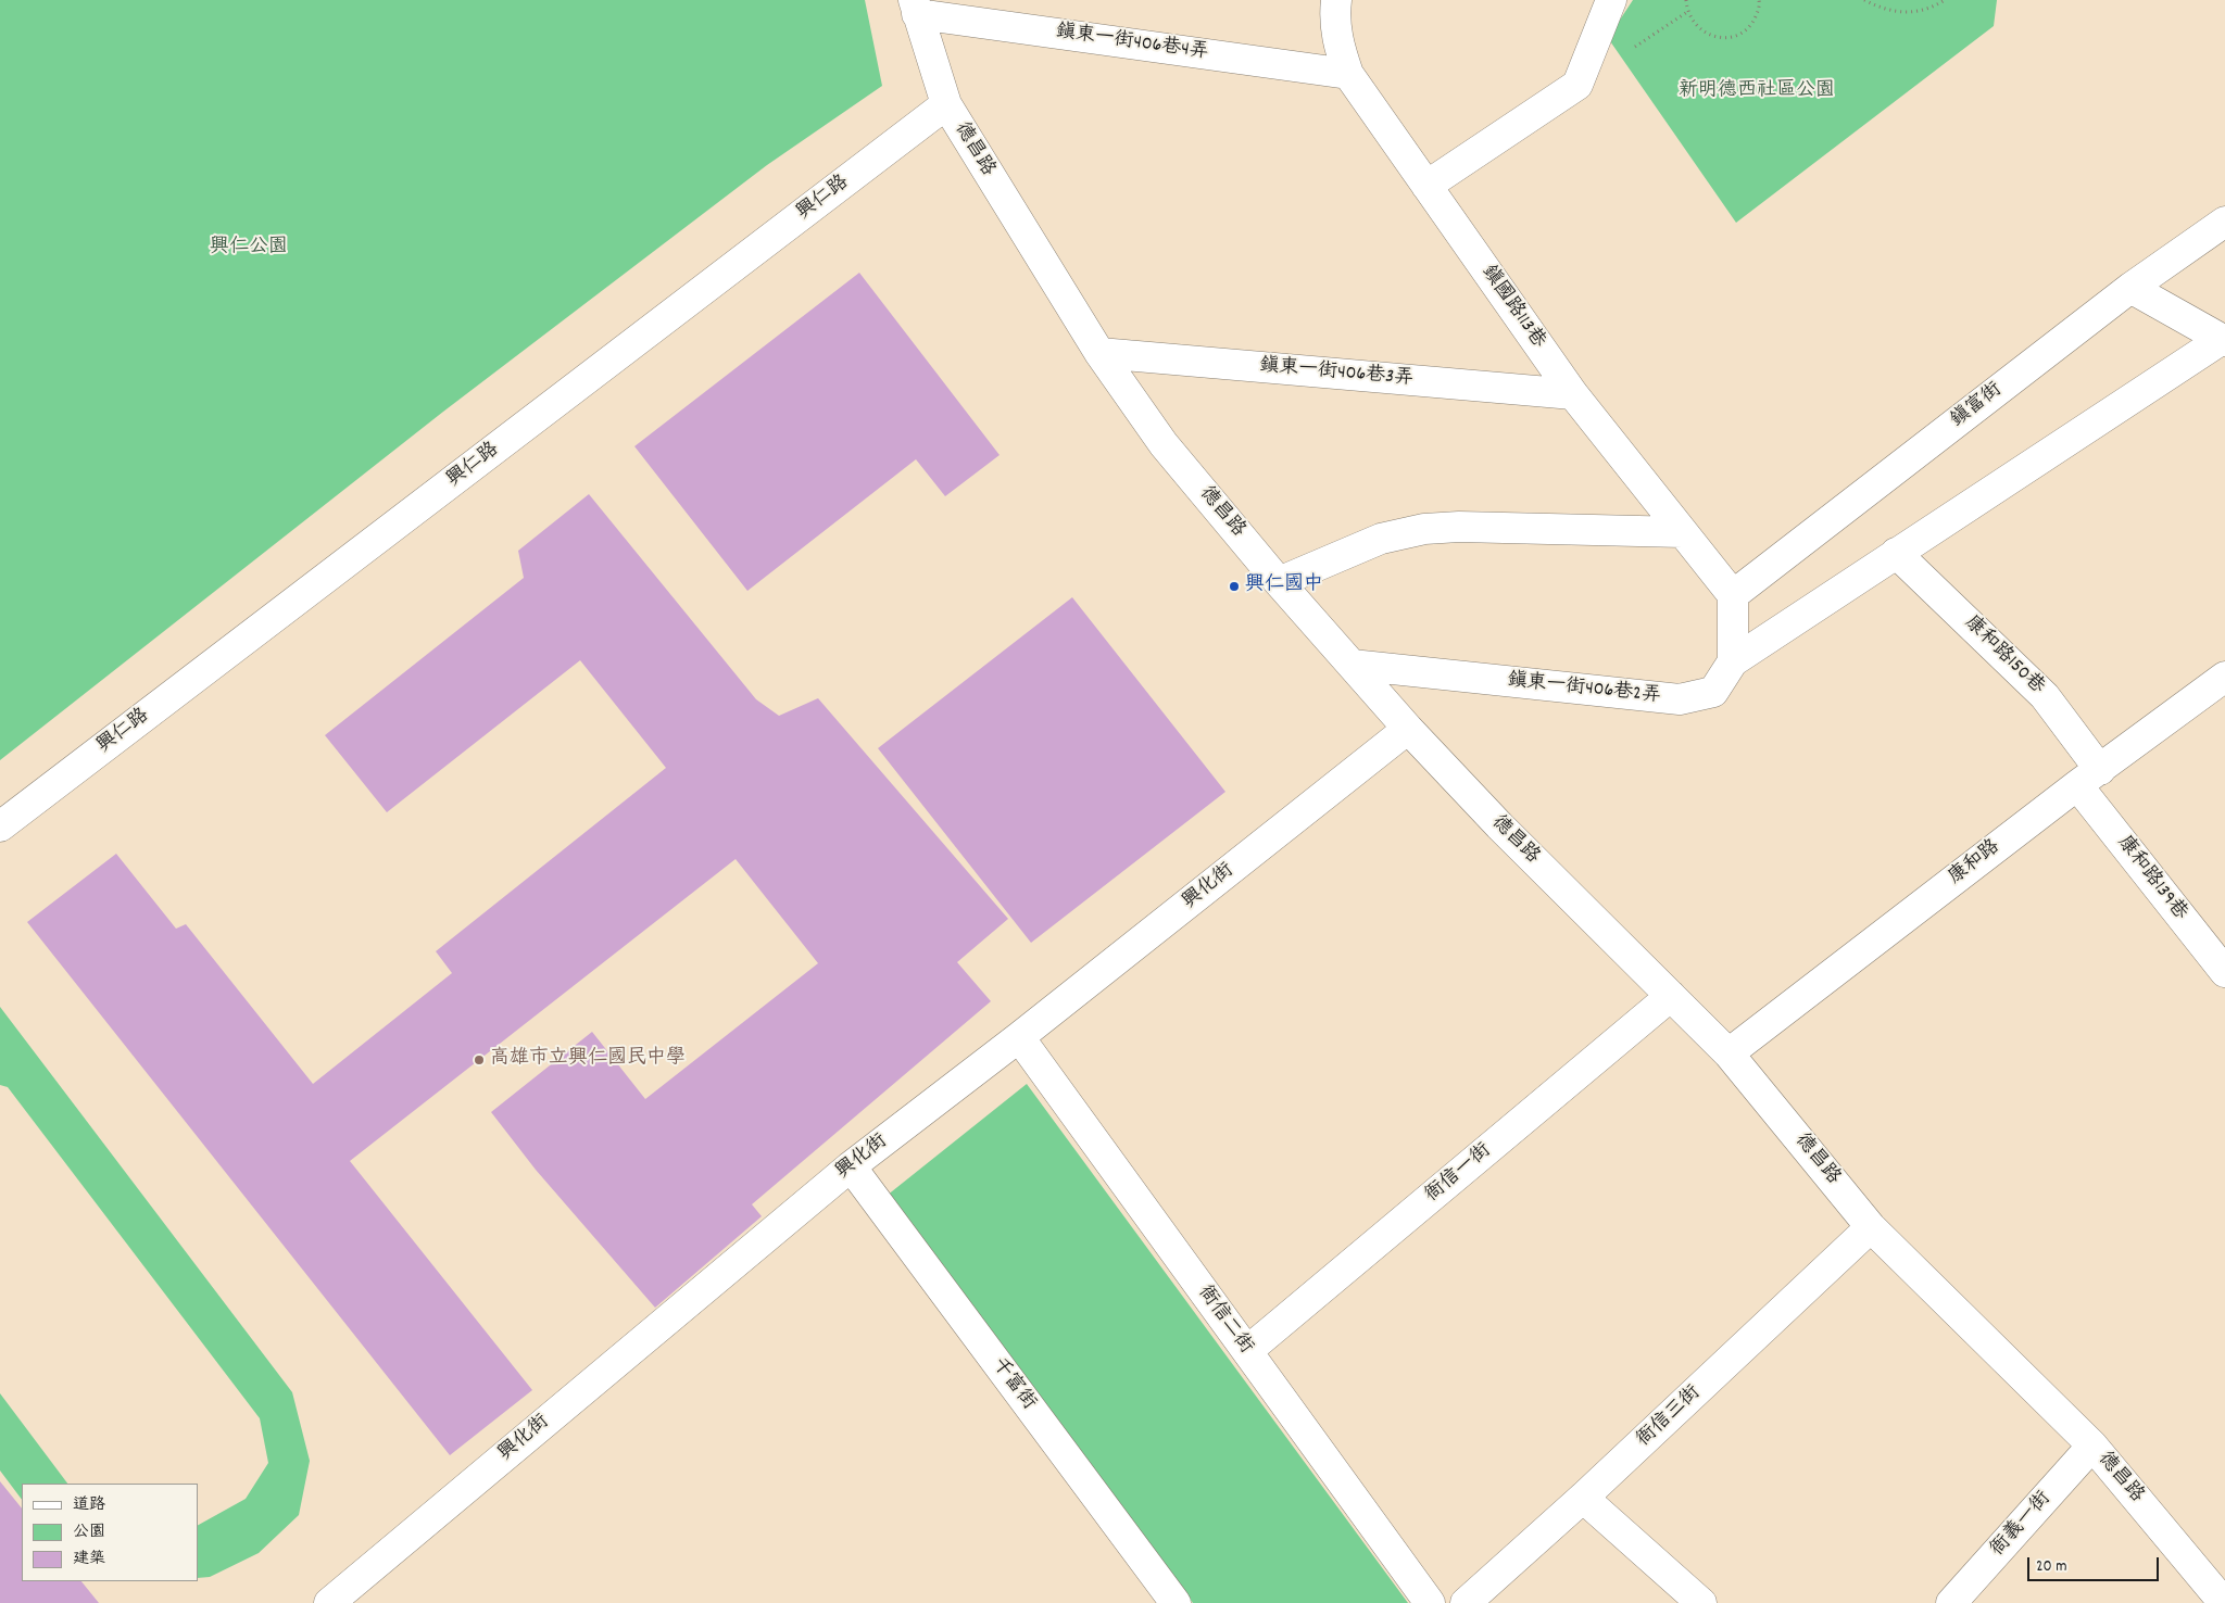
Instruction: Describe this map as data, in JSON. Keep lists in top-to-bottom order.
{
  "streets": {
    "street": [
      "鎮東一街406巷4弄",
      "德昌路",
      "興仁路",
      "鎮國路113巷",
      "鎮東一街406巷3弄",
      "鎮富街",
      "康和路150巷",
      "鎮東一街406巷2弄",
      "康和路",
      "康和路139巷",
      "興化街",
      "衙信一街",
      "衙信二街",
      "千富街",
      "衙信三街",
      "衙義一街"
    ]
  },
  "crossings": [
    ["鎮東一街406巷4弄", "德昌路"],
    ["鎮東一街406巷4弄", "鎮國路113巷"],
    ["德昌路", "興仁路"],
    ["德昌路", "鎮東一街406巷3弄"],
    ["德昌路", "鎮東一街406巷2弄"],
    ["德昌路", "康和路"],
    ["德昌路", "興化街"],
    ["德昌路", "衙信一街"],
    ["德昌路", "衙信三街"],
    ["德昌路", "衙義一街"],
    ["鎮國路113巷", "鎮東一街406巷3弄"],
    ["鎮國路113巷", "鎮富街"],
    ["康和路150巷", "康和路"],
    ["康和路150巷", "康和路139巷"],
    ["康和路", "康和路139巷"],
    ["興化街", "衙信二街"],
    ["興化街", "千富街"],
    ["衙信一街", "衙信二街"]
  ],
  "parks": ["新明德西社區公園", "興仁公園"],
  "places": ["興仁國中", "高雄市立興仁國民中學"],
  "legend": ["道路", "公園", "建築"],
  "scale_bar": "20 m"
}
